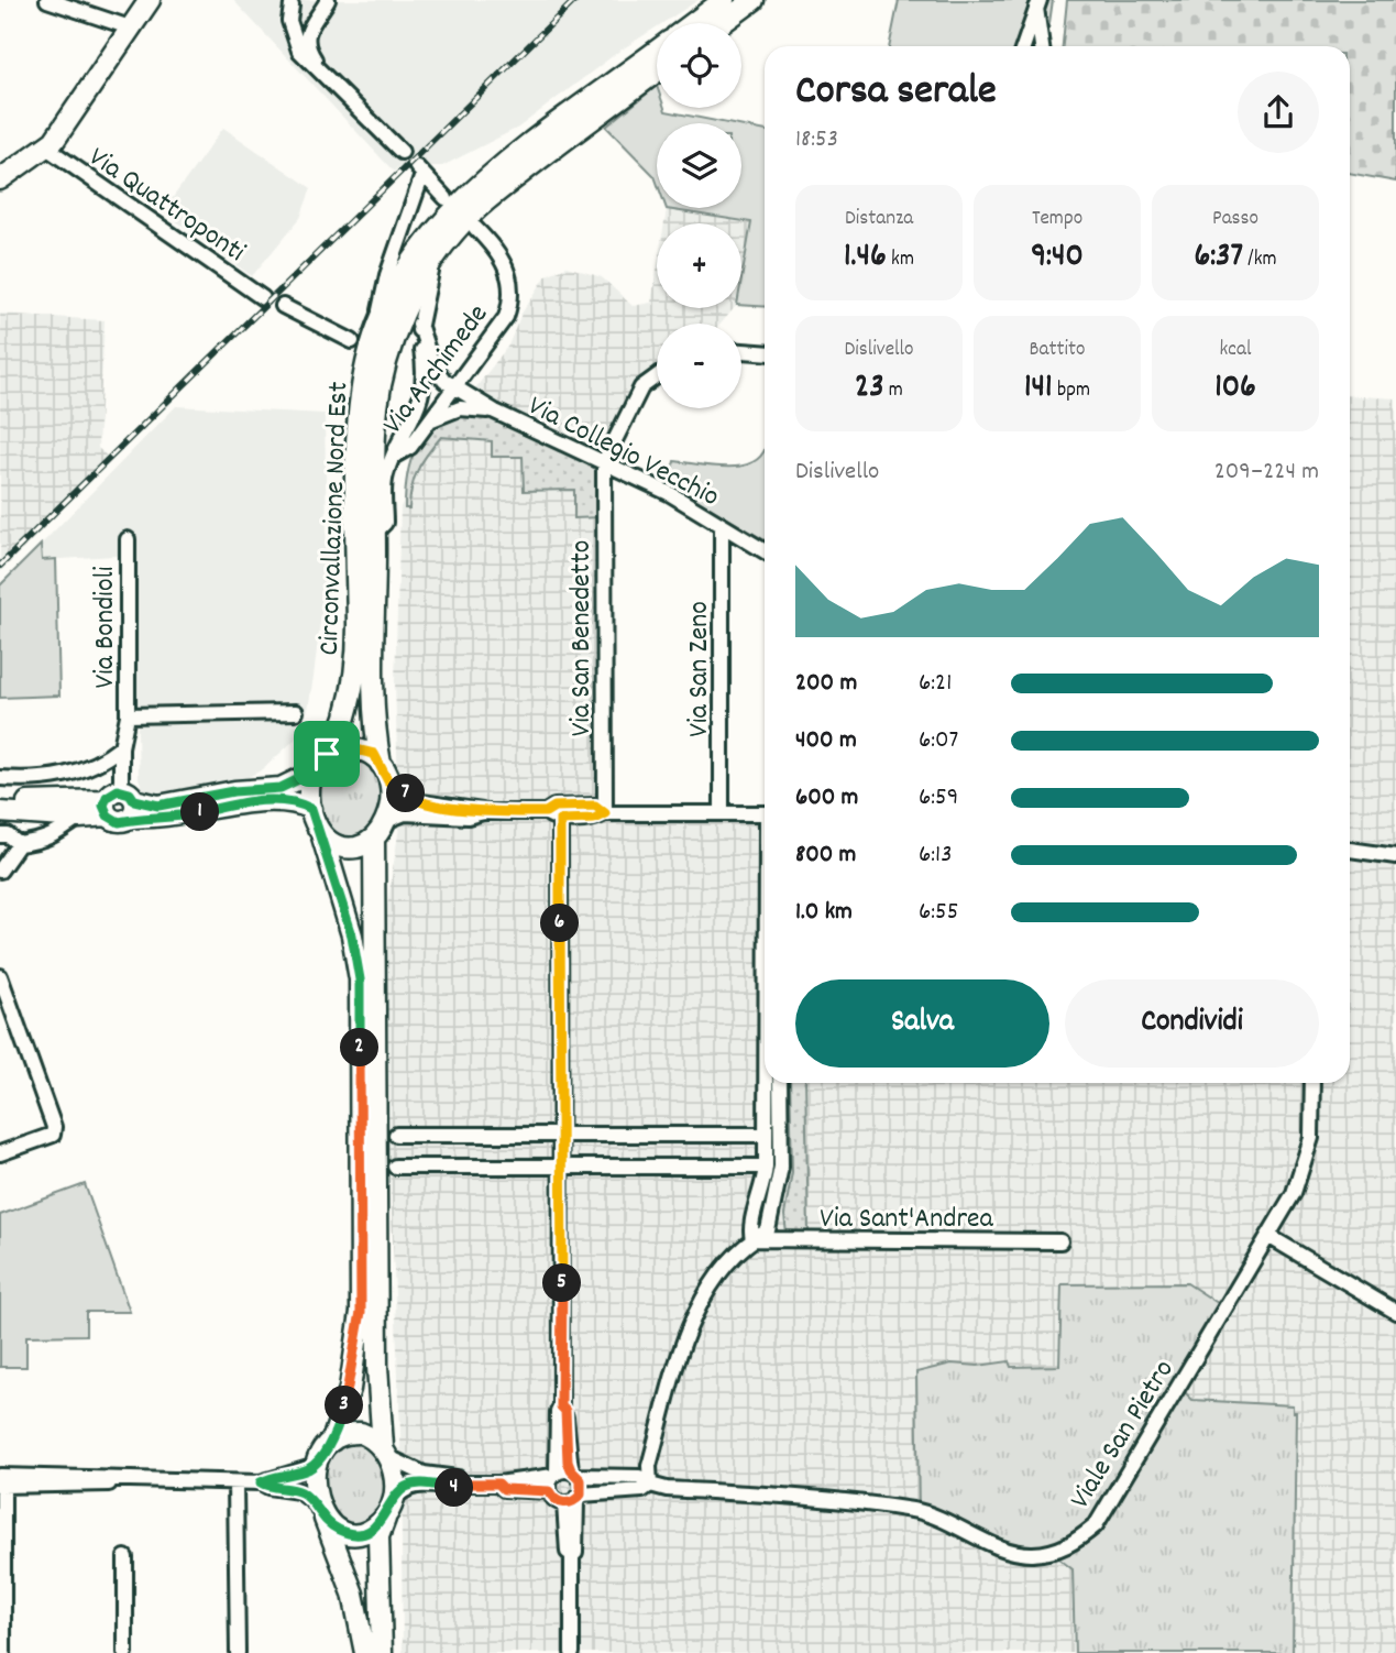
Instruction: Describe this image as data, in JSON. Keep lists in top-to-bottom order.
{
  "streets": {
    "main road": ["Circonvallazione Nord Est"],
    "street": [
      "Via Quattroponti",
      "Via Archimede",
      "Via Collegio Vecchio",
      "Via Bondioli",
      "Via San Benedetto",
      "Via San Zeno",
      "Via Sant'Andrea",
      "Viale San Pietro"
    ]
  },
  "crossings": [
    ["Via Archimede", "Via Collegio Vecchio"],
    ["Via Archimede", "Circonvallazione Nord Est"],
    ["Via Collegio Vecchio", "Circonvallazione Nord Est"],
    ["Via Collegio Vecchio", "Via San Benedetto"],
    ["Via Collegio Vecchio", "Via San Zeno"]
  ],
  "page": {
    "map_buttons": ["+", "−"],
    "heading": ["Corsa serale", "18:53"],
    "stats": [
      ["Distanza", "1.46 km"],
      ["Tempo", "9:40"],
      ["Passo", "6:37 /km"],
      ["Dislivello", "23 m"],
      ["Battito", "141 bpm"],
      ["kcal", "106"]
    ],
    "chart": ["Dislivello", "209–224 m"],
    "list": [
      {
        "name": "200 m",
        "note": "6:21"
      },
      {
        "name": "400 m",
        "note": "6:07"
      },
      {
        "name": "600 m",
        "note": "6:59"
      },
      {
        "name": "800 m",
        "note": "6:13"
      },
      {
        "name": "1.0 km",
        "note": "6:55"
      }
    ],
    "pins": [
      "7",
      "1",
      "6",
      "2",
      "5",
      "3",
      "4"
    ],
    "buttons": ["Salva", "Condividi"]
  }
}
